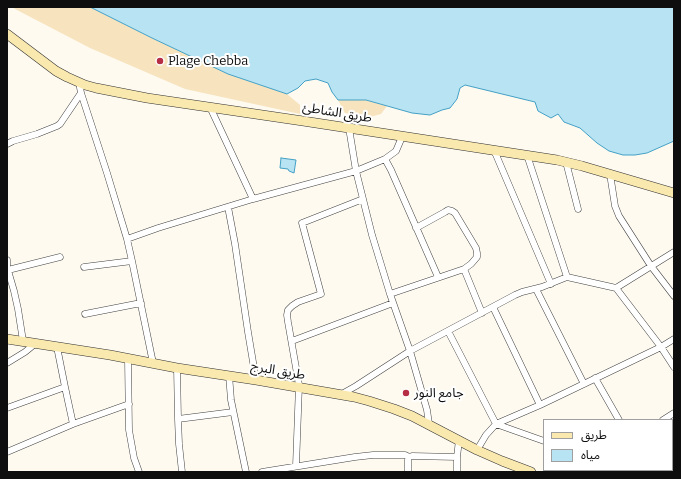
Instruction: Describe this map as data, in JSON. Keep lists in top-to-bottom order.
{
  "streets": {
    "main road": ["طريق الشاطئ", "طريق البرج"]
  },
  "places": ["Plage Chebba", "جامع النور"],
  "legend": ["طريق", "مياه"]
}
